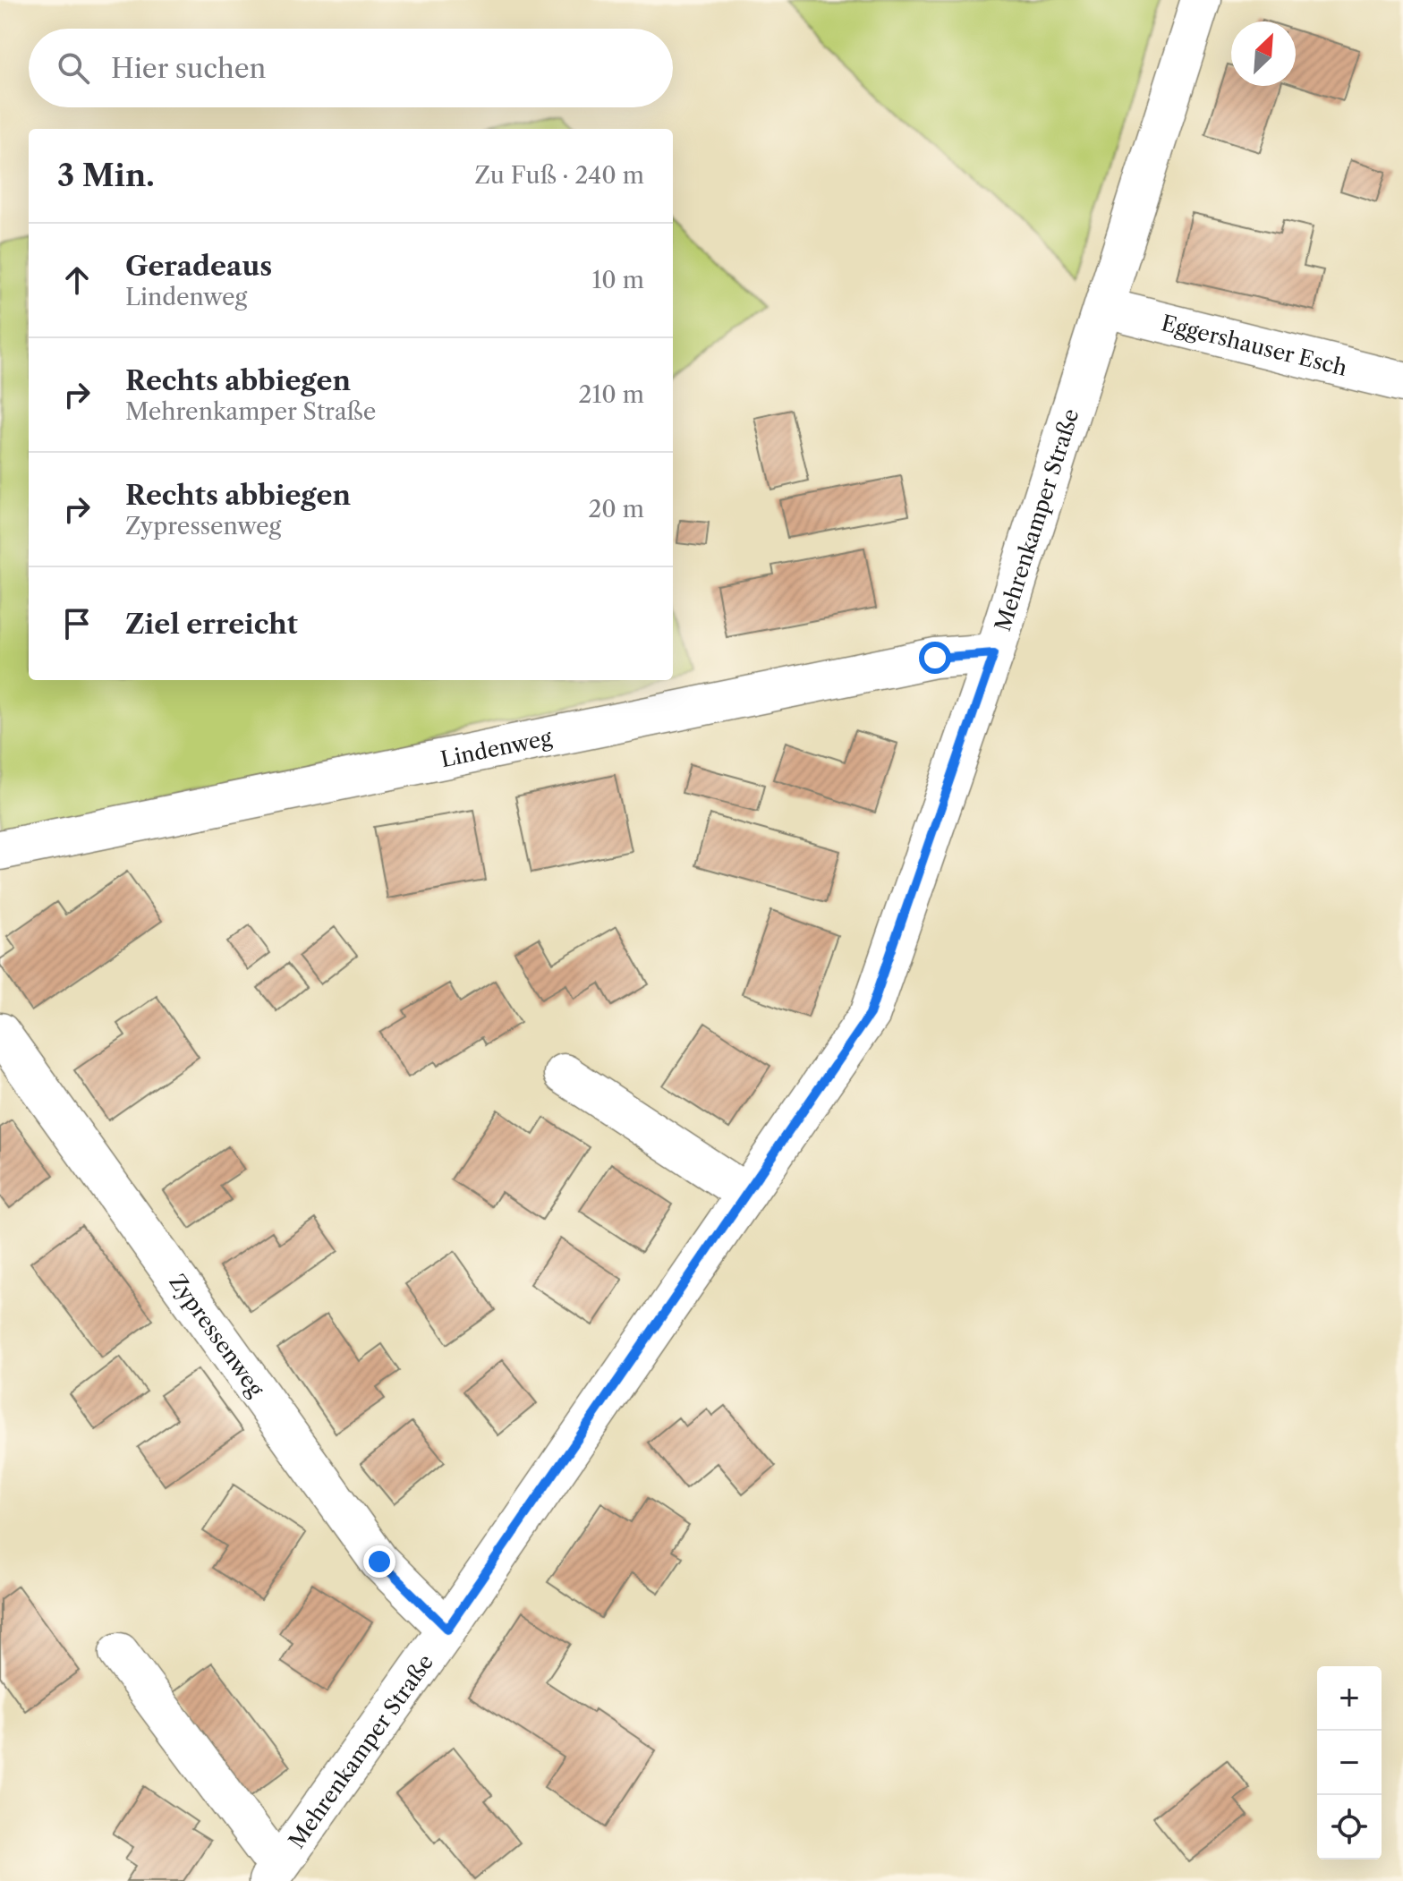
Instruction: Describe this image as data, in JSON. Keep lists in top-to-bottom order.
{
  "streets": {
    "street": [
      "Eggershauser Esch",
      "Mehrenkamper Straße",
      "Lindenweg",
      "Zypressenweg"
    ]
  },
  "crossings": [
    ["Eggershauser Esch", "Mehrenkamper Straße"],
    ["Mehrenkamper Straße", "Lindenweg"],
    ["Mehrenkamper Straße", "Zypressenweg"]
  ],
  "north": "top right",
  "page": {
    "search": "Hier suchen",
    "heading": ["3 Min.", "Zu Fuß · 240 m"],
    "list": [
      ["Geradeaus", "Lindenweg", "10 m"],
      ["Rechts abbiegen", "Mehrenkamper Straße", "210 m"],
      ["Rechts abbiegen", "Zypressenweg", "20 m"],
      "Ziel erreicht"
    ],
    "map_buttons": ["+", "−"]
  }
}
